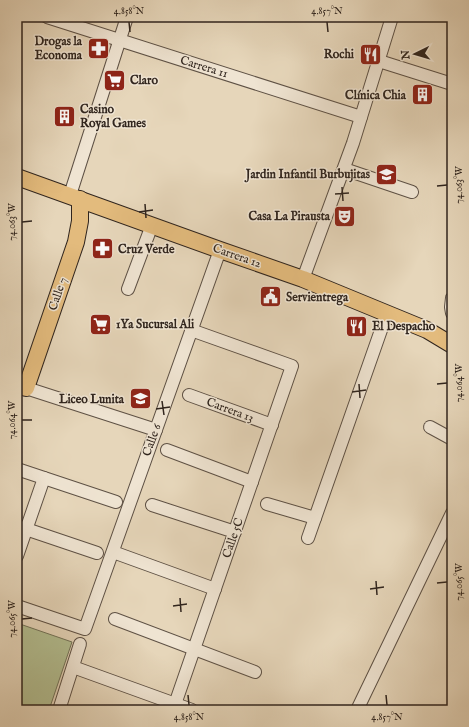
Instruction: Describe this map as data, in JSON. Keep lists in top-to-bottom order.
{
  "streets": {
    "main road": ["Carrera 12", "Calle 7"],
    "street": [
      "Carrera 11",
      "Carrera 13",
      "Calle 6",
      "Calle 5C"
    ]
  },
  "crossings": [
    ["Carrera 11", "Calle 7"],
    ["Carrera 12", "Calle 7"],
    ["Carrera 12", "Calle 6"],
    ["Carrera 13", "Calle 5C"],
    ["Calle 6", "Calle 5C"]
  ],
  "places": {
    "pharmacy": ["Drogas la Economa", "Cruz Verde"],
    "restaurant": ["Rochi", "El Despacho"],
    "supermarket": ["Claro", "1Ya Sucursal Ali"],
    "building": ["Clínica Chia", "Casino Royal Games"],
    "school or university": ["Jardin Infantil Burbujitas", "Liceo Lunita"],
    "theatre": ["Casa La Pirausta"],
    "public building": ["Servientrega"]
  },
  "north": "left",
  "coordinates": [
    "4.858°N",
    "4.857°N",
    "74.063°W",
    "74.064°W",
    "74.065°W"
  ]
}
